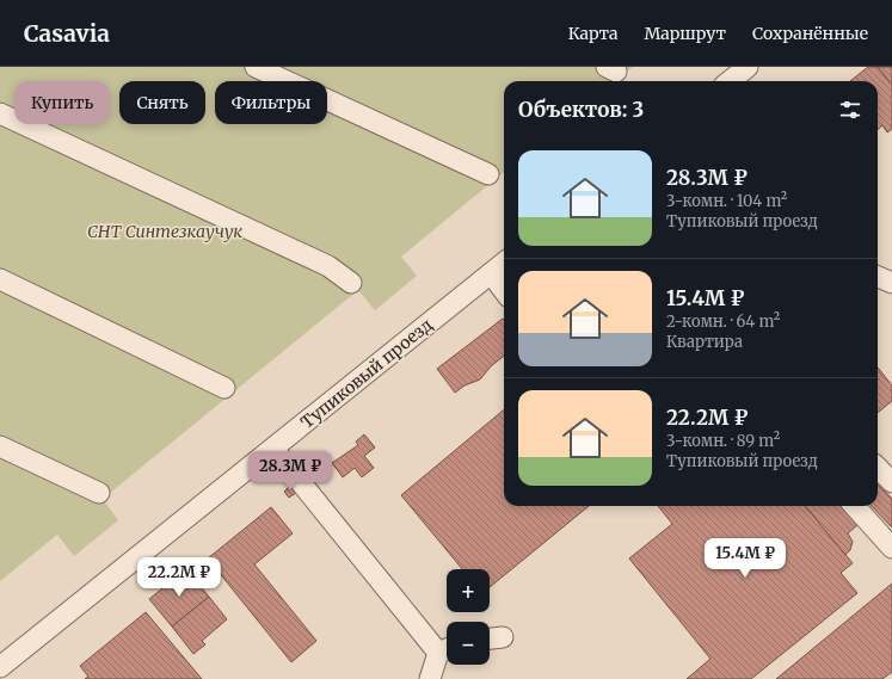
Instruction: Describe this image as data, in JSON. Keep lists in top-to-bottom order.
{
  "streets": {
    "street": ["Тупиковый проезд"]
  },
  "parks": ["СНТ Синтезкаучук"],
  "page": {
    "header": "Casavia",
    "nav": ["Карта", "Маршрут", "Сохранённые"],
    "chip": ["Купить", "Снять", "Фильтры"],
    "heading": "Объектов: 3",
    "list": [
      {
        "name": "28.3M ₽",
        "note": "3-комн. · 104 m² · Тупиковый проезд"
      },
      {
        "name": "15.4M ₽",
        "note": "2-комн. · 64 m² · Квартира"
      },
      {
        "name": "22.2M ₽",
        "note": "3-комн. · 89 m² · Тупиковый проезд"
      }
    ],
    "price": ["28.3M ₽", "15.4M ₽", "22.2M ₽"],
    "map_buttons": ["+", "−"]
  }
}
